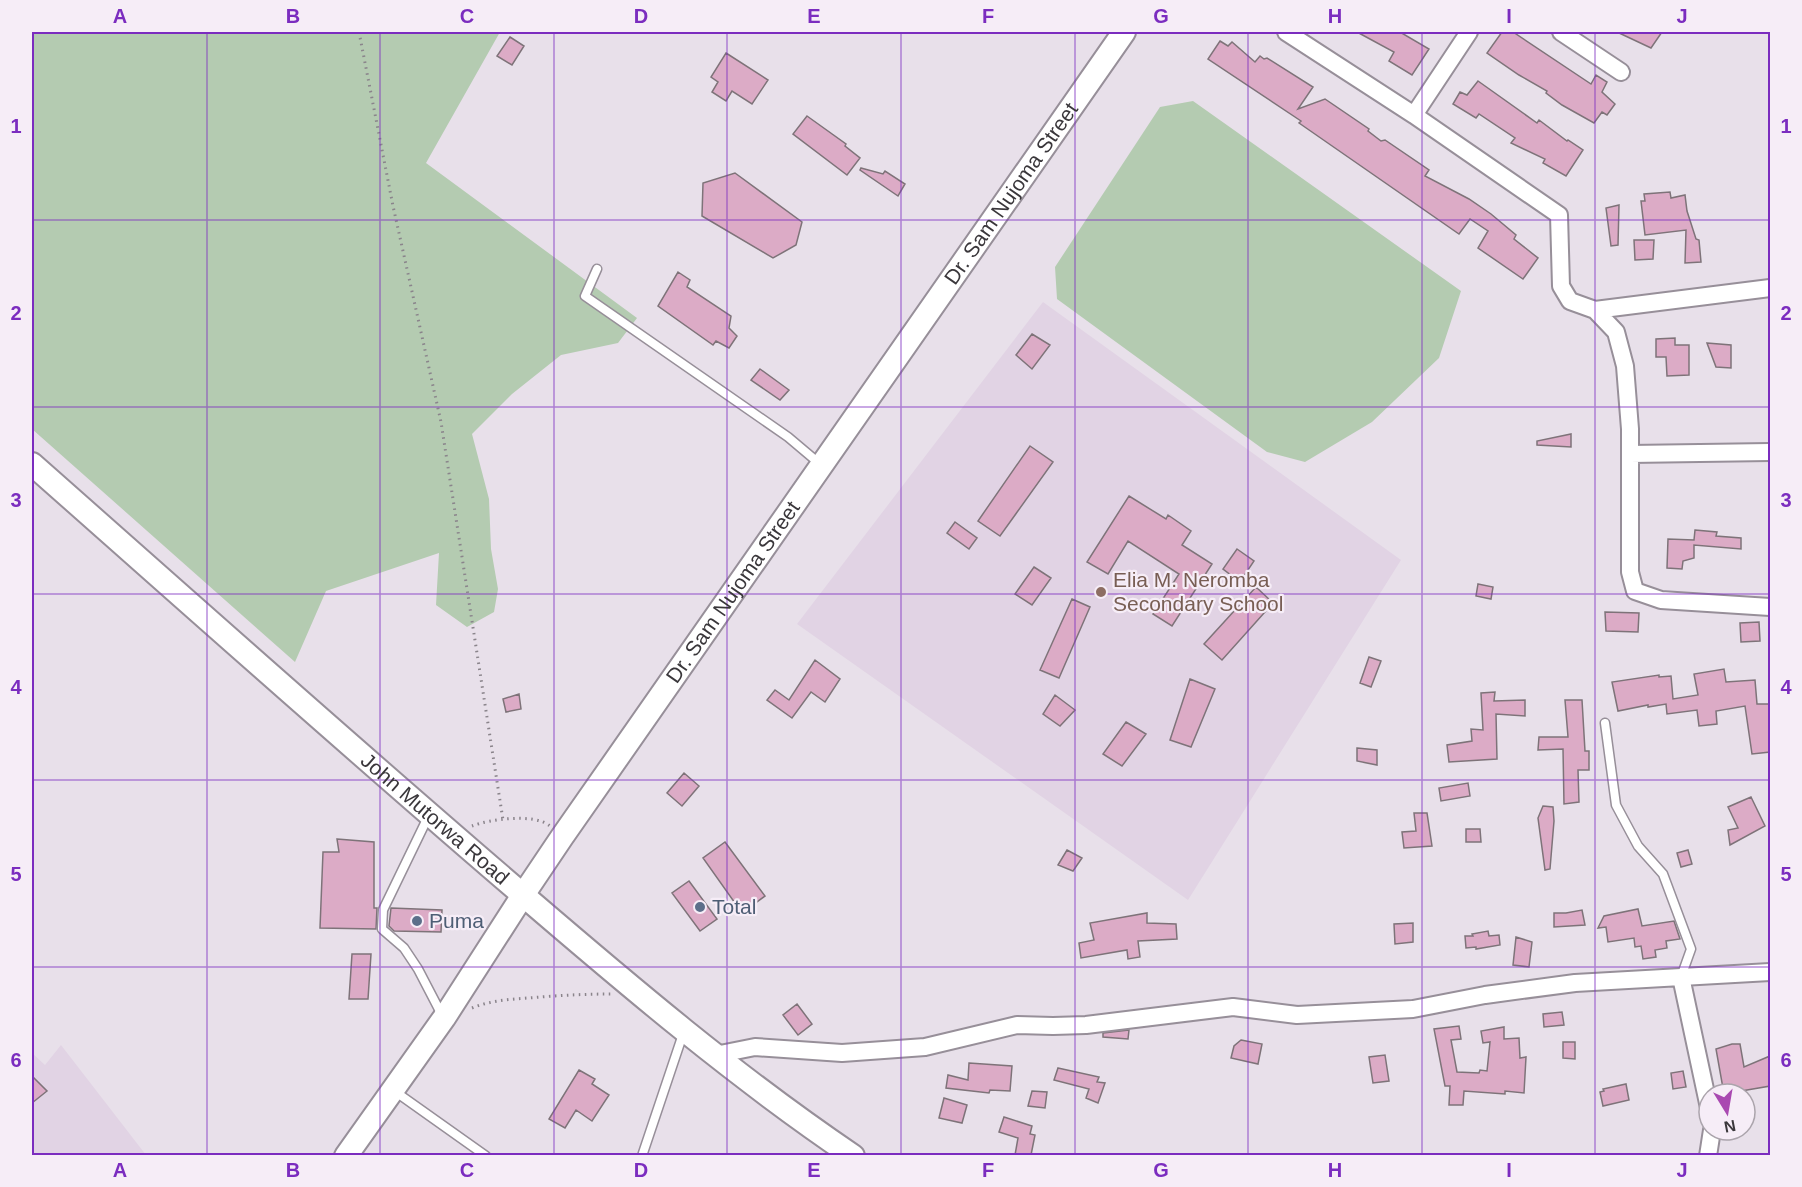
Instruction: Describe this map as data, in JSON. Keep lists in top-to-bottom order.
{
  "streets": {
    "street": ["Dr. Sam Nujoma Street", "John Mutorwa Road"]
  },
  "crossings": [
    ["Dr. Sam Nujoma Street", "John Mutorwa Road"]
  ],
  "places": ["Elia M. Neromba Secondary School", "Total", "Puma"],
  "north": "bottom",
  "grid": {
    "columns": [
      "A",
      "B",
      "C",
      "D",
      "E",
      "F",
      "G",
      "H",
      "I",
      "J"
    ],
    "rows": [
      "1",
      "2",
      "3",
      "4",
      "5",
      "6"
    ]
  }
}
